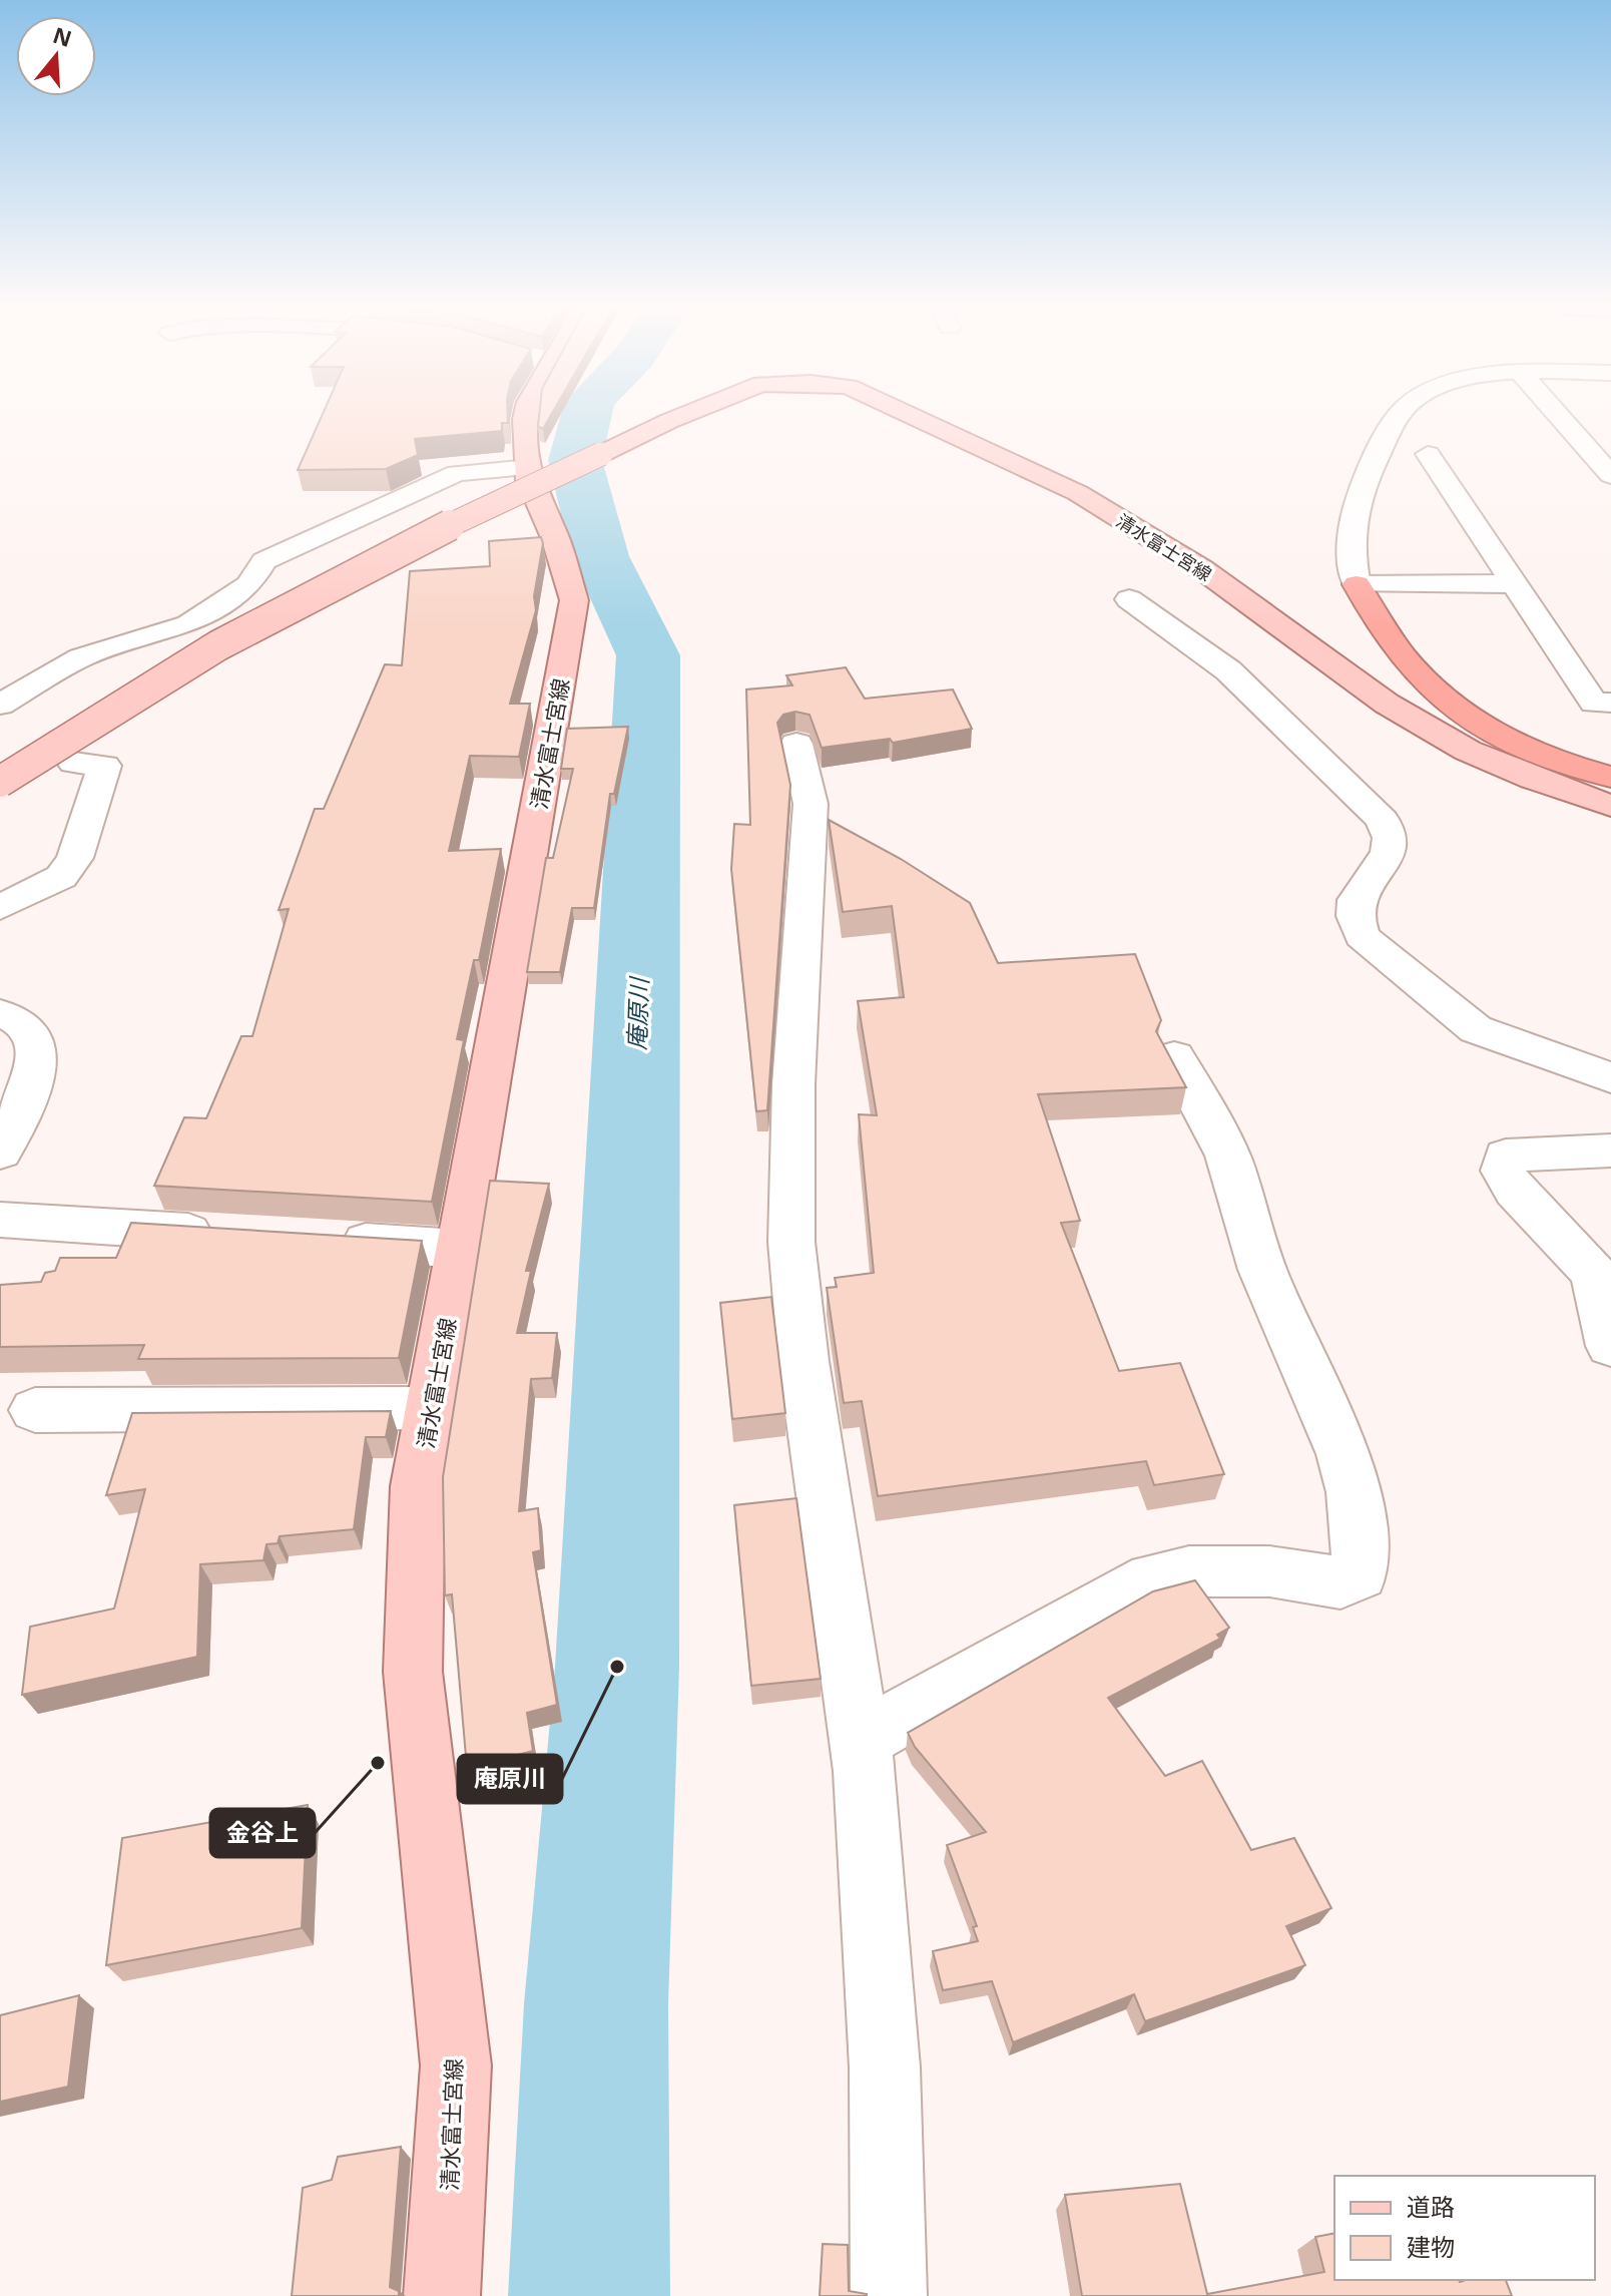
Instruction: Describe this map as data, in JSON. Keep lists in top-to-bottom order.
{
  "streets": {
    "main road": ["清水富士宮線"]
  },
  "water": ["庵原川"],
  "places": ["庵原川", "金谷上"],
  "legend": ["道路", "建物"],
  "north": "top"
}
